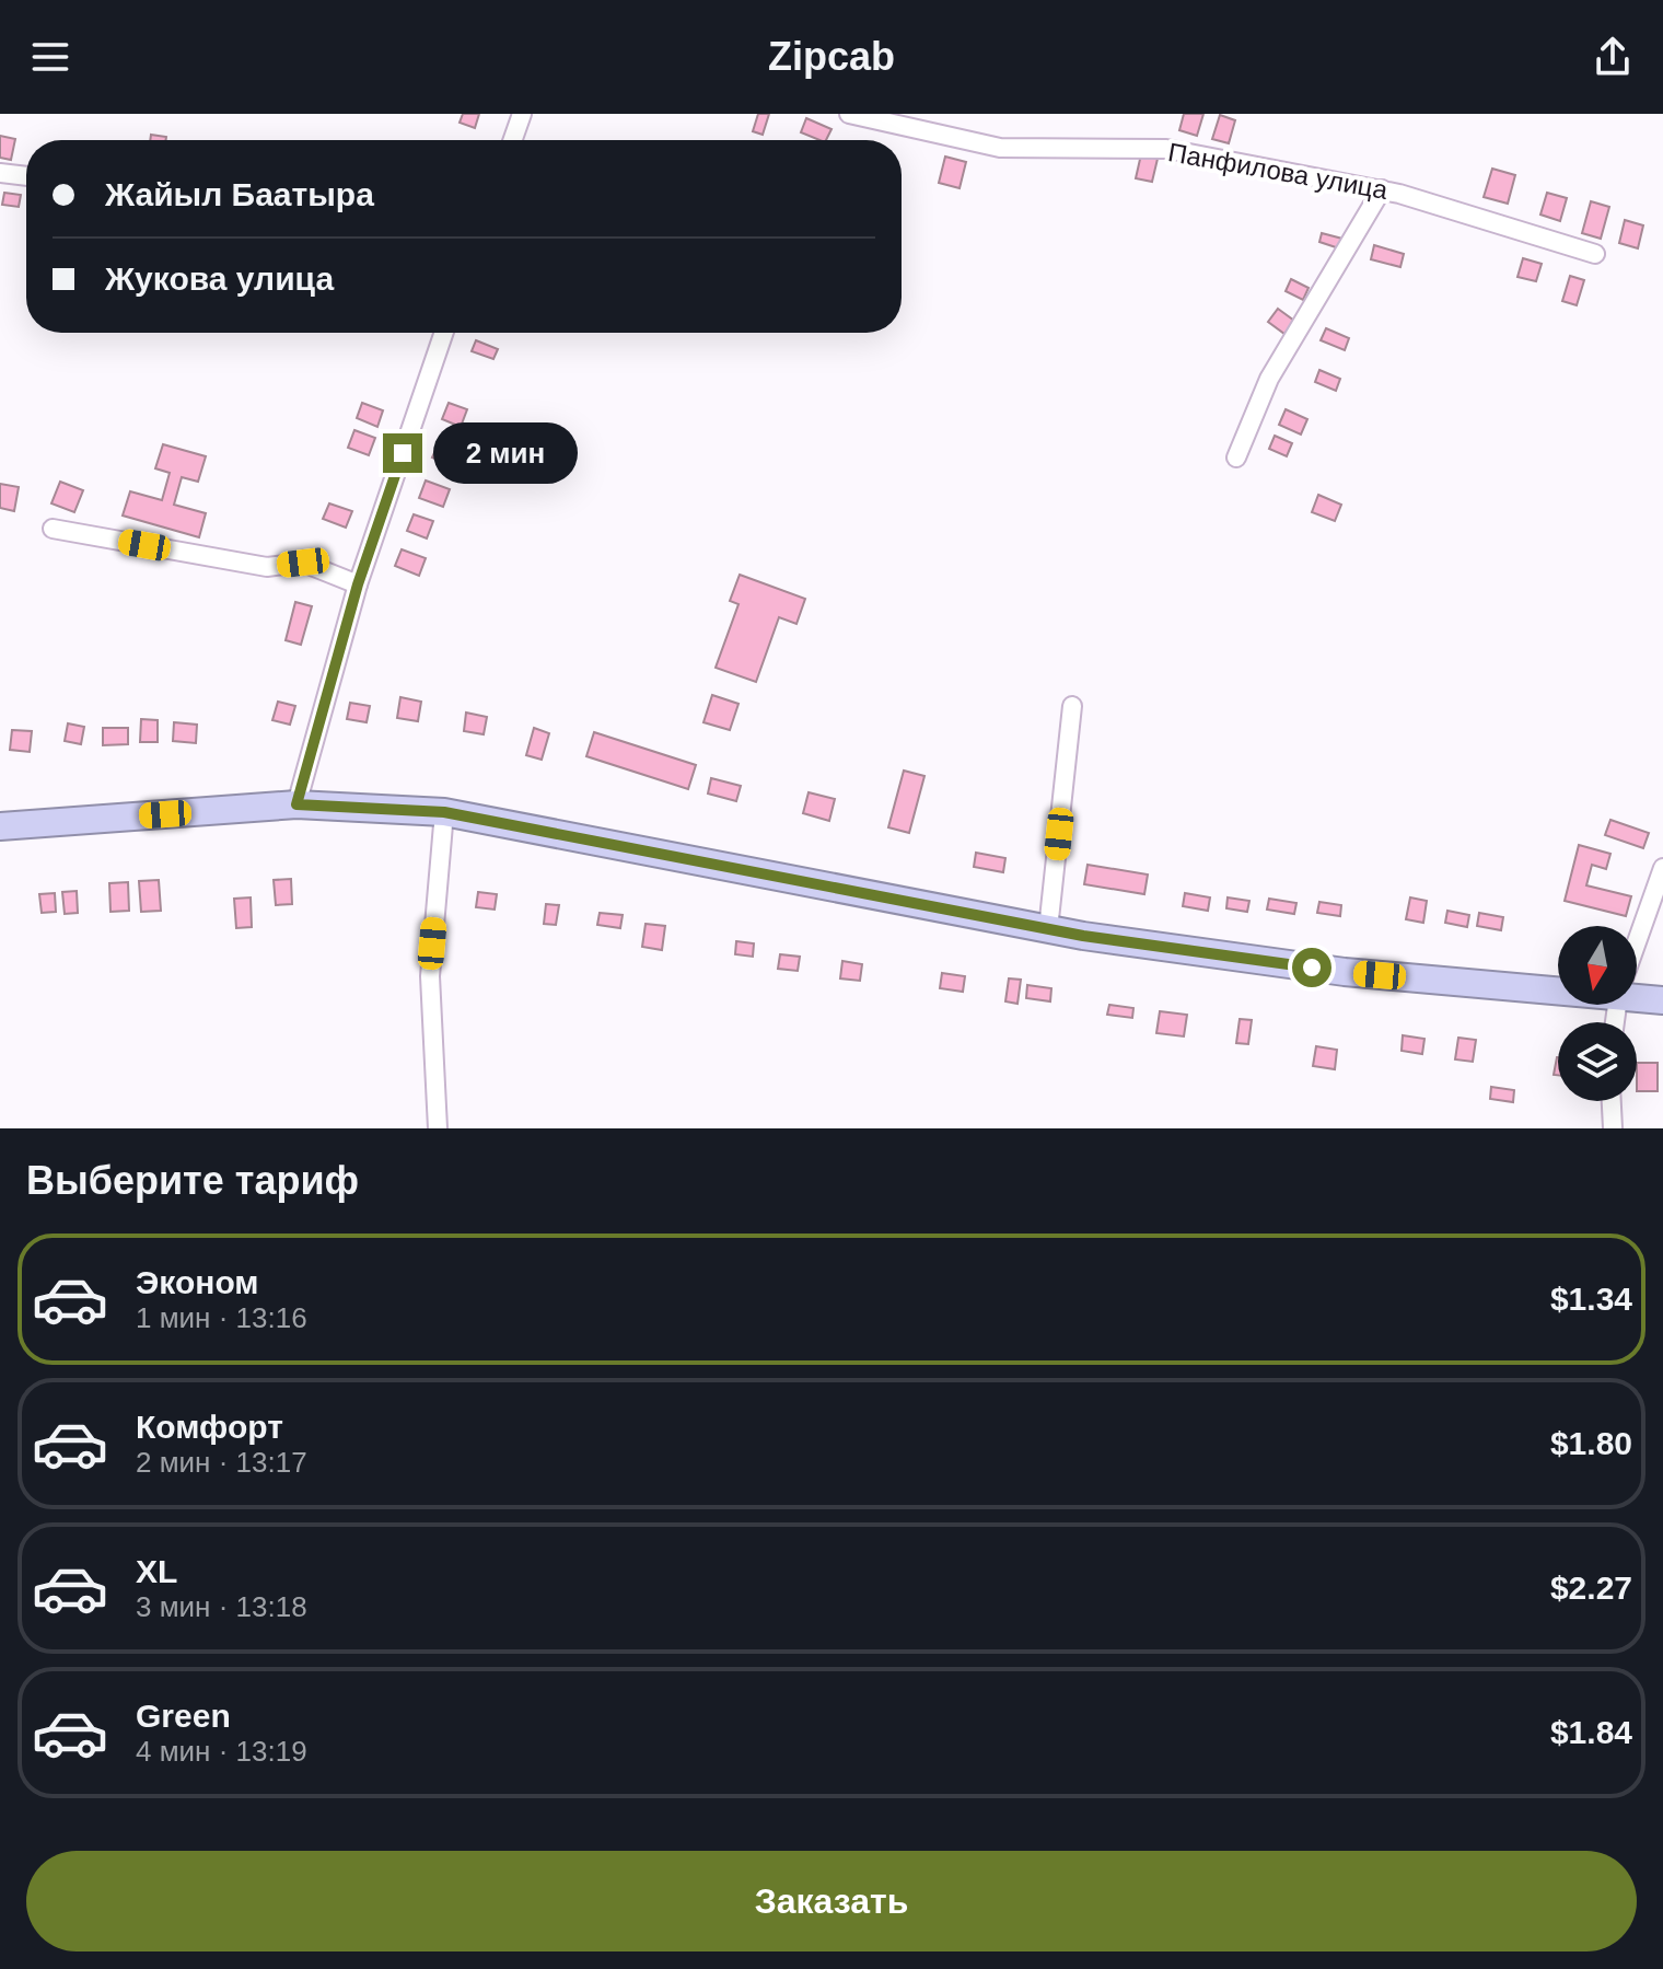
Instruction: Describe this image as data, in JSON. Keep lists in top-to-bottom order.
{
  "streets": {
    "street": ["Панфилова улица"]
  },
  "north": "bottom",
  "page": {
    "header": "Zipcab",
    "banner": ["Жайыл Баатыра", "Жукова улица"],
    "bubble": "2 мин",
    "heading": "Выберите тариф",
    "list": [
      {
        "name": "Эконом",
        "note": "1 мин · 13:16",
        "value": "$1.34"
      },
      {
        "name": "Комфорт",
        "note": "2 мин · 13:17",
        "value": "$1.80"
      },
      {
        "name": "XL",
        "note": "3 мин · 13:18",
        "value": "$2.27"
      },
      {
        "name": "Green",
        "note": "4 мин · 13:19",
        "value": "$1.84"
      }
    ],
    "buttons": "Заказать"
  }
}
